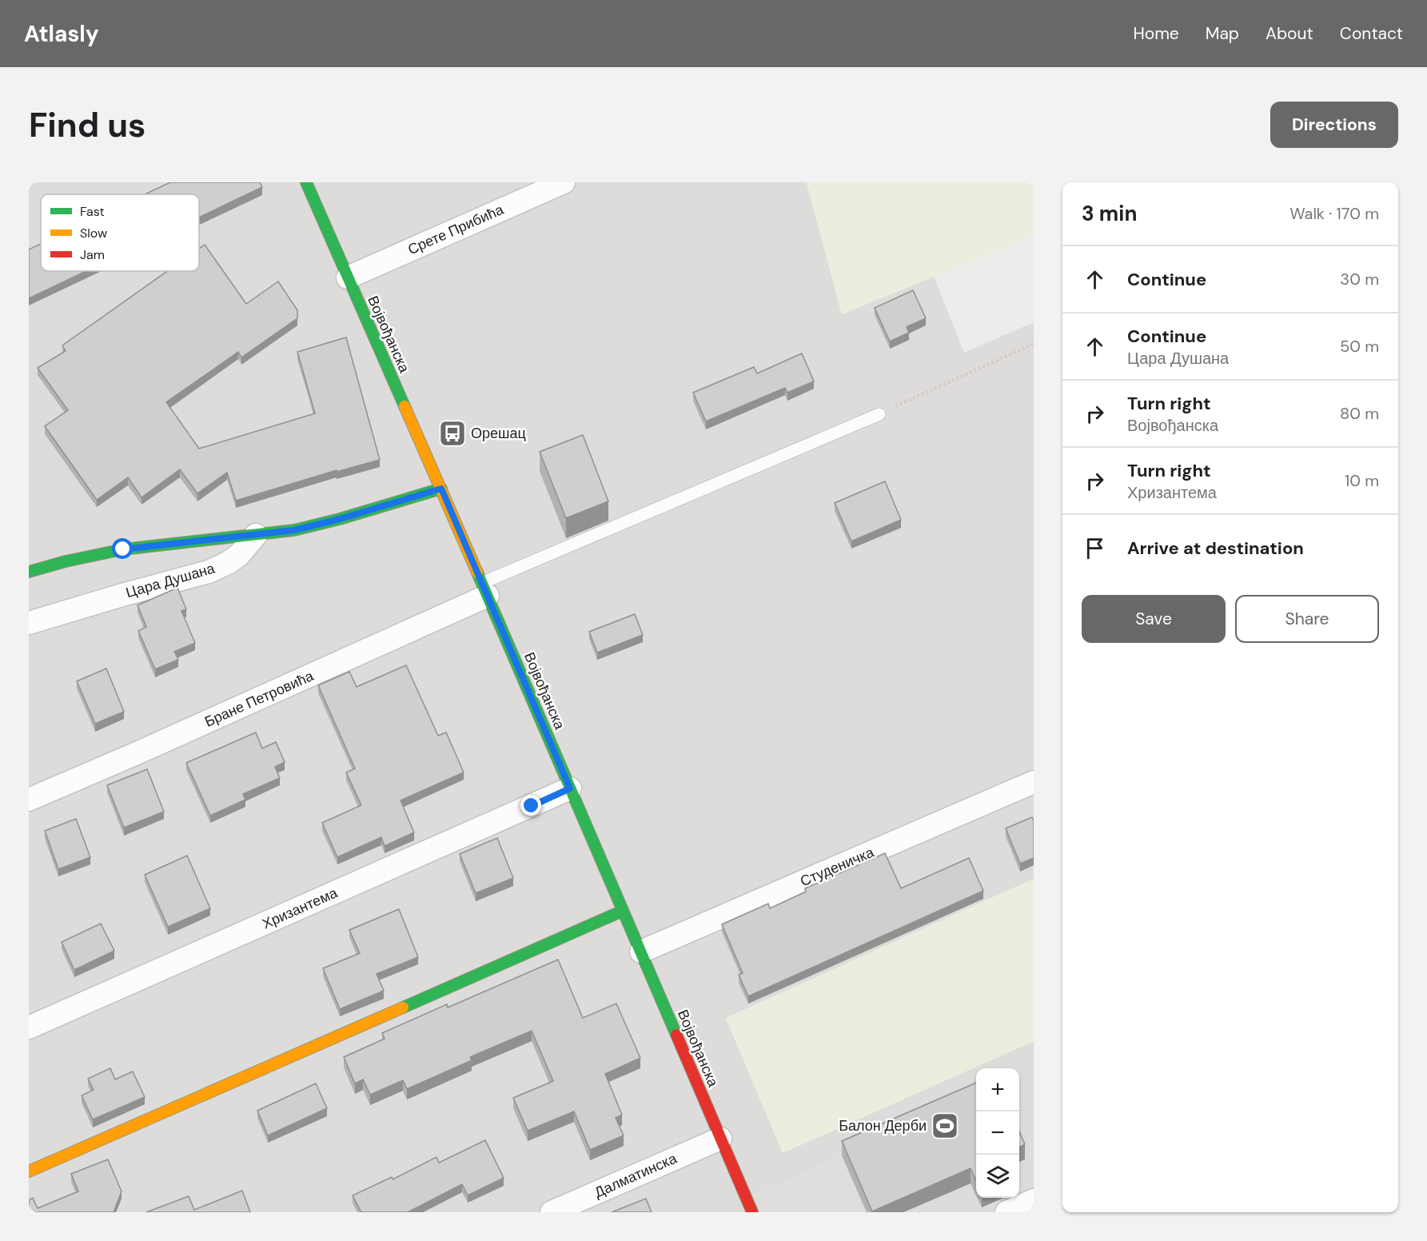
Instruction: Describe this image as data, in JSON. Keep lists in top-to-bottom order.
{
  "streets": {
    "main road": ["Војвођанска"],
    "street": [
      "Срете Прибића",
      "Цара Душана",
      "Бране Петровића",
      "Студеничка",
      "Хризантема",
      "Далматинска"
    ]
  },
  "crossings": [
    ["Срете Прибића", "Војвођанска"],
    ["Војвођанска", "Бране Петровића"],
    ["Војвођанска", "Студеничка"],
    ["Војвођанска", "Хризантема"],
    ["Војвођанска", "Далматинска"]
  ],
  "places": {
    "bus stop": ["Орешац"],
    "sports": ["Балон Дерби"]
  },
  "legend": ["Fast", "Slow", "Jam"],
  "page": {
    "header": "Atlasly",
    "nav": [
      "Home",
      "Map",
      "About",
      "Contact"
    ],
    "buttons": [
      "Directions",
      ["Save", "Share"]
    ],
    "title": "Find us",
    "heading": ["3 min", "Walk · 170 m"],
    "list": [
      ["Continue", "30 m"],
      ["Continue", "Цара Душана", "50 m"],
      ["Turn right", "Војвођанска", "80 m"],
      ["Turn right", "Хризантема", "10 m"],
      "Arrive at destination"
    ],
    "map_buttons": ["+", "−"]
  }
}
